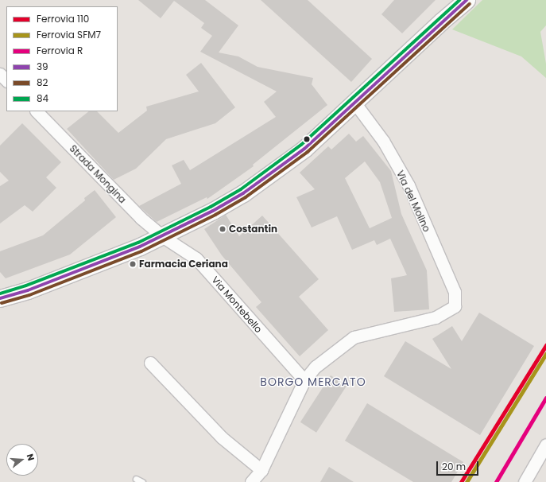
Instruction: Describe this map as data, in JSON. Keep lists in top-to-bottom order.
{
  "streets": {
    "street": ["Strada Mongina", "Via del Molino", "Via Montebello"]
  },
  "crossings": [
    ["Strada Mongina", "Via Montebello"],
    ["Via del Molino", "Via Montebello"]
  ],
  "districts": ["BORGO MERCATO"],
  "places": ["Costantin", "Farmacia Ceriana"],
  "lines": [
    "transit line 39",
    "transit line 84",
    "transit line 82",
    "rail line 110",
    "rail line SFM7",
    "rail line R"
  ],
  "legend": [
    "Ferrovia 110",
    "Ferrovia SFM7",
    "Ferrovia R",
    "39",
    "82",
    "84"
  ],
  "scale_bar": "20 m",
  "north": "right"
}
